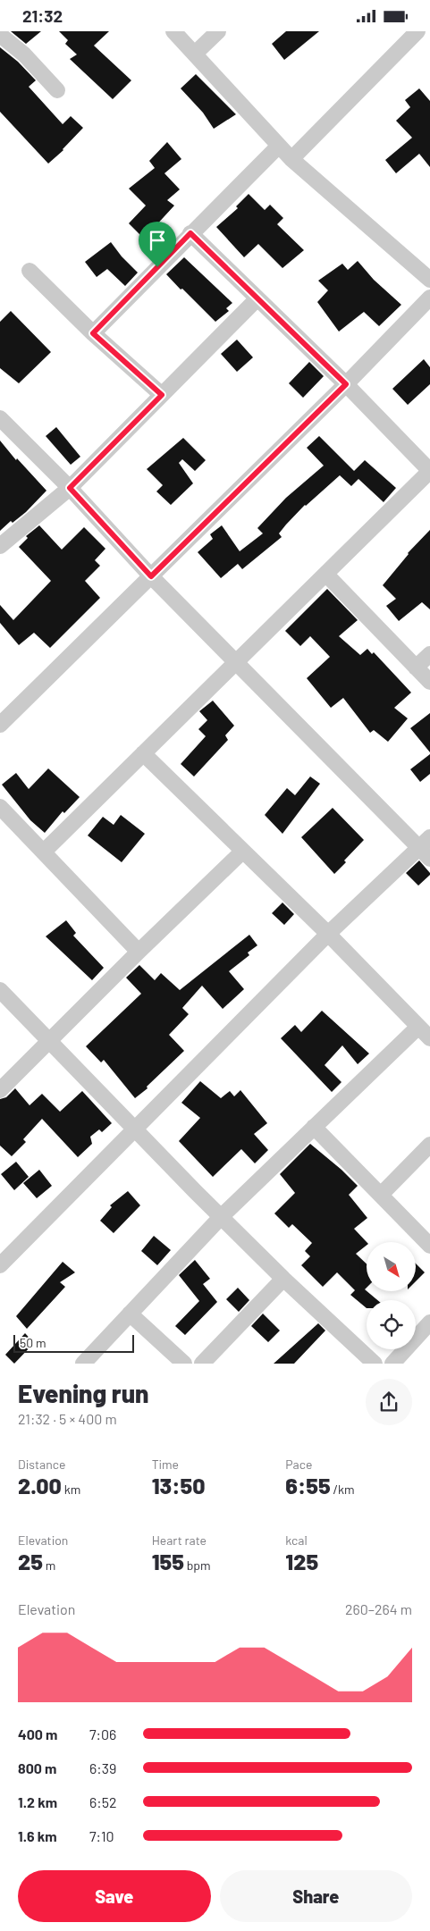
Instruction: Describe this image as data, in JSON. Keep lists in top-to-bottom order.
{
  "scale_bar": "50 m",
  "north": "bottom right",
  "page": {
    "status": "21:32",
    "scale": "50 m",
    "heading": ["Evening run", "21:32 · 5 × 400 m"],
    "stats": [
      ["Distance", "2.00 km"],
      ["Time", "13:50"],
      ["Pace", "6:55 /km"],
      ["Elevation", "25 m"],
      ["Heart rate", "155 bpm"],
      ["kcal", "125"]
    ],
    "chart": ["Elevation", "260–264 m"],
    "list": [
      {
        "name": "400 m",
        "note": "7:06"
      },
      {
        "name": "800 m",
        "note": "6:39"
      },
      {
        "name": "1.2 km",
        "note": "6:52"
      },
      {
        "name": "1.6 km",
        "note": "7:10"
      }
    ],
    "buttons": ["Save", "Share"]
  }
}
